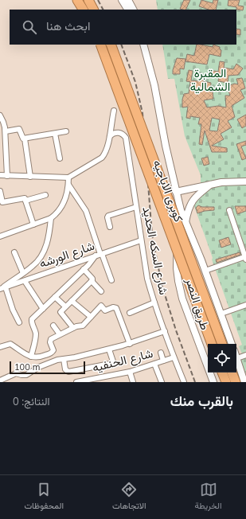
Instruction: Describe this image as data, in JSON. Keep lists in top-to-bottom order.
{
  "streets": {
    "highway": ["كوبرى الاباجيه"],
    "street": [
      "شارع السكه الحديد",
      "شارع الورشه",
      "طريق النصر",
      "شارع الحنفيه"
    ]
  },
  "crossings": [
    ["شارع السكه الحديد", "شارع الورشه"],
    ["شارع السكه الحديد", "شارع الحنفيه"]
  ],
  "parks": ["المقبرة الشمالية"],
  "scale_bar": "100 m",
  "page": {
    "search": "ابحث هنا",
    "scale": "100 m",
    "heading": ["بالقرب منك", "النتائج: 0"],
    "nav": ["الخريطة", "الاتجاهات", "المحفوظات"]
  }
}
